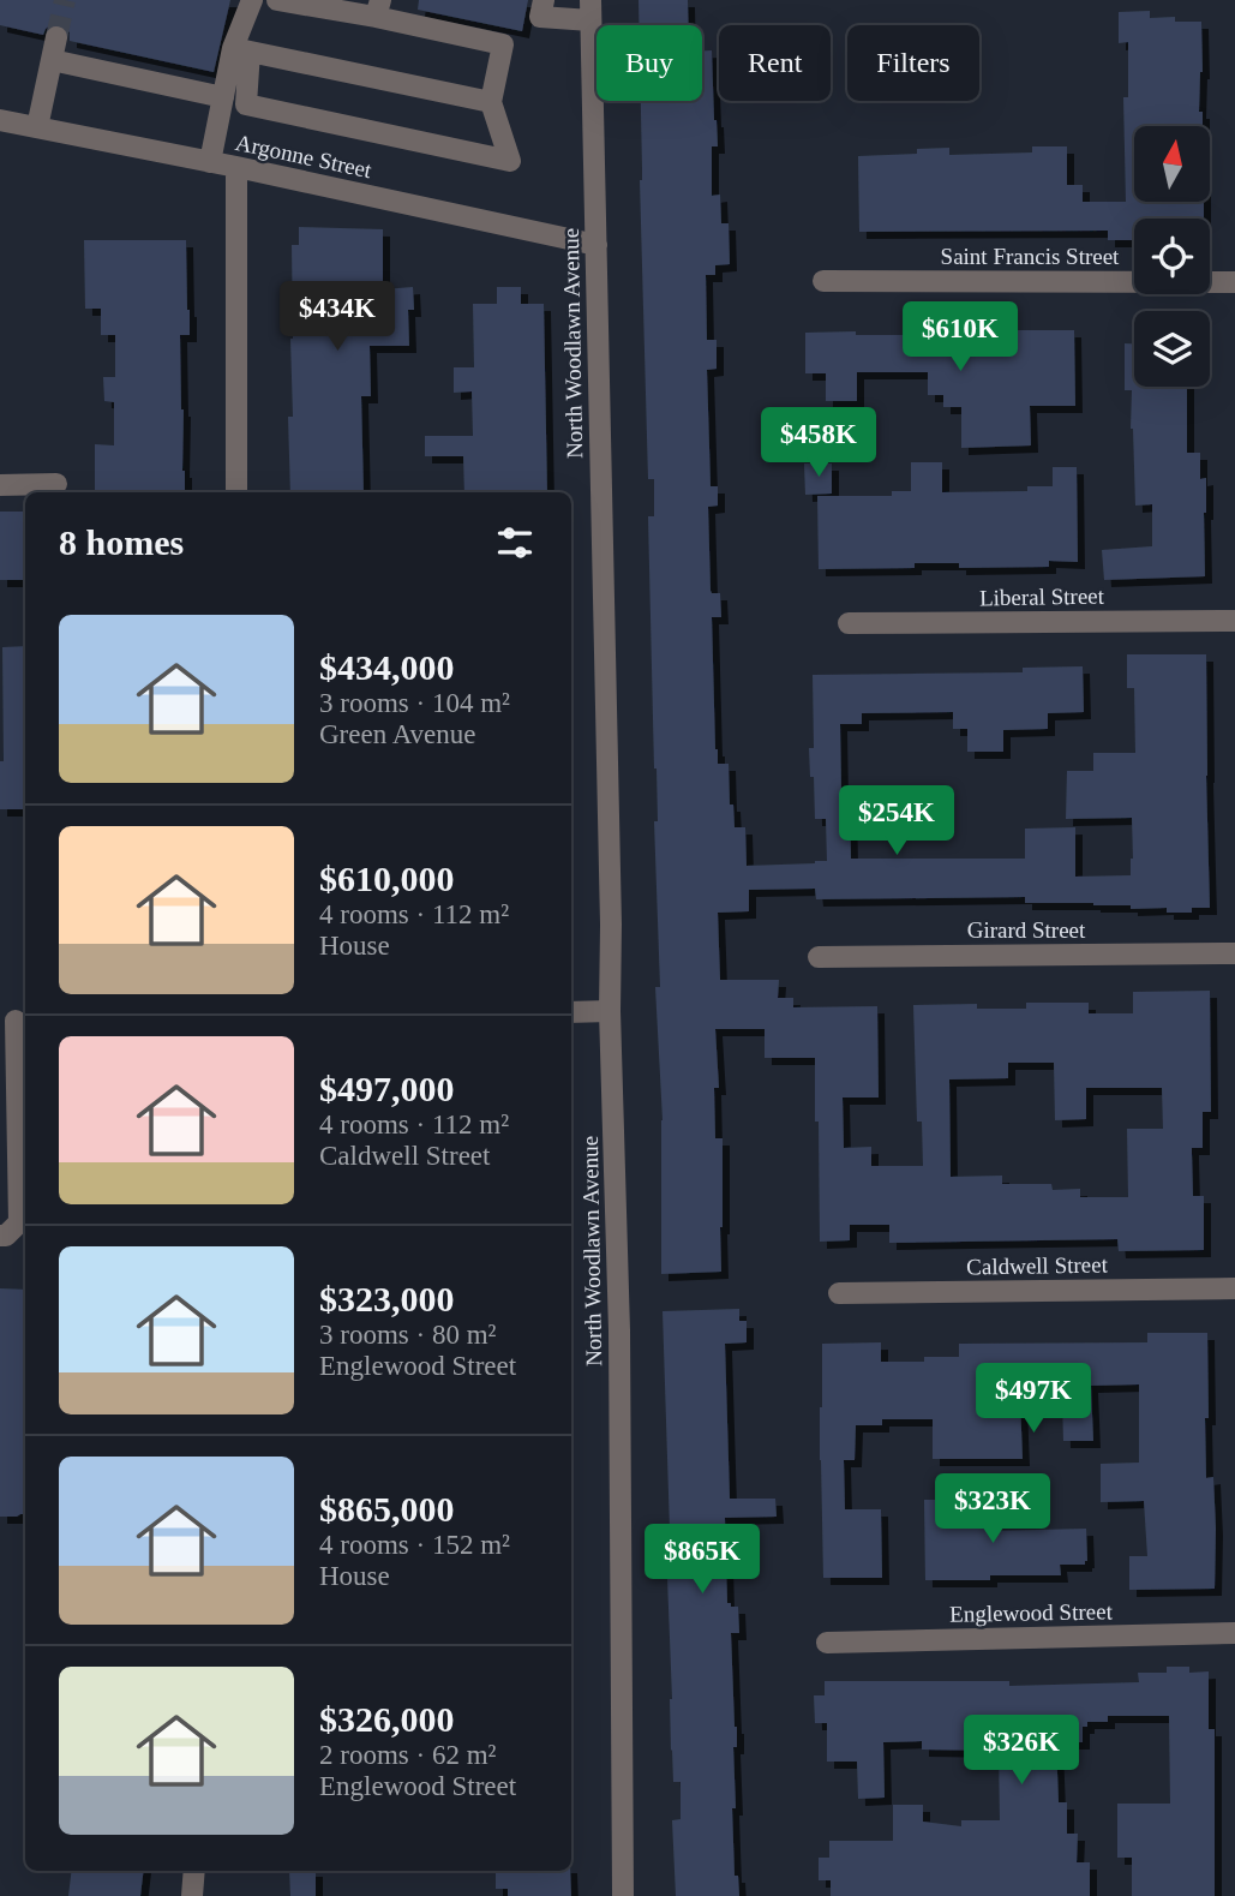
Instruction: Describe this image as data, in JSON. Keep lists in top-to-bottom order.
{
  "streets": {
    "street": [
      "Argonne Street",
      "Saint Francis Street",
      "North Woodlawn Avenue",
      "Liberal Street",
      "Girard Street",
      "Caldwell Street",
      "Englewood Street"
    ]
  },
  "crossings": [
    ["Argonne Street", "North Woodlawn Avenue"]
  ],
  "north": "top",
  "page": {
    "chip": ["Buy", "Rent", "Filters"],
    "price": [
      "$434K",
      "$610K",
      "$458K",
      "$254K",
      "$497K",
      "$323K",
      "$865K",
      "$326K"
    ],
    "heading": "8 homes",
    "list": [
      {
        "name": "$434,000",
        "note": "3 rooms · 104 m² · Green Avenue"
      },
      {
        "name": "$610,000",
        "note": "4 rooms · 112 m² · House"
      },
      {
        "name": "$497,000",
        "note": "4 rooms · 112 m² · Caldwell Street"
      },
      {
        "name": "$323,000",
        "note": "3 rooms · 80 m² · Englewood Street"
      },
      {
        "name": "$865,000",
        "note": "4 rooms · 152 m² · House"
      },
      {
        "name": "$326,000",
        "note": "2 rooms · 62 m² · Englewood Street"
      }
    ]
  }
}
